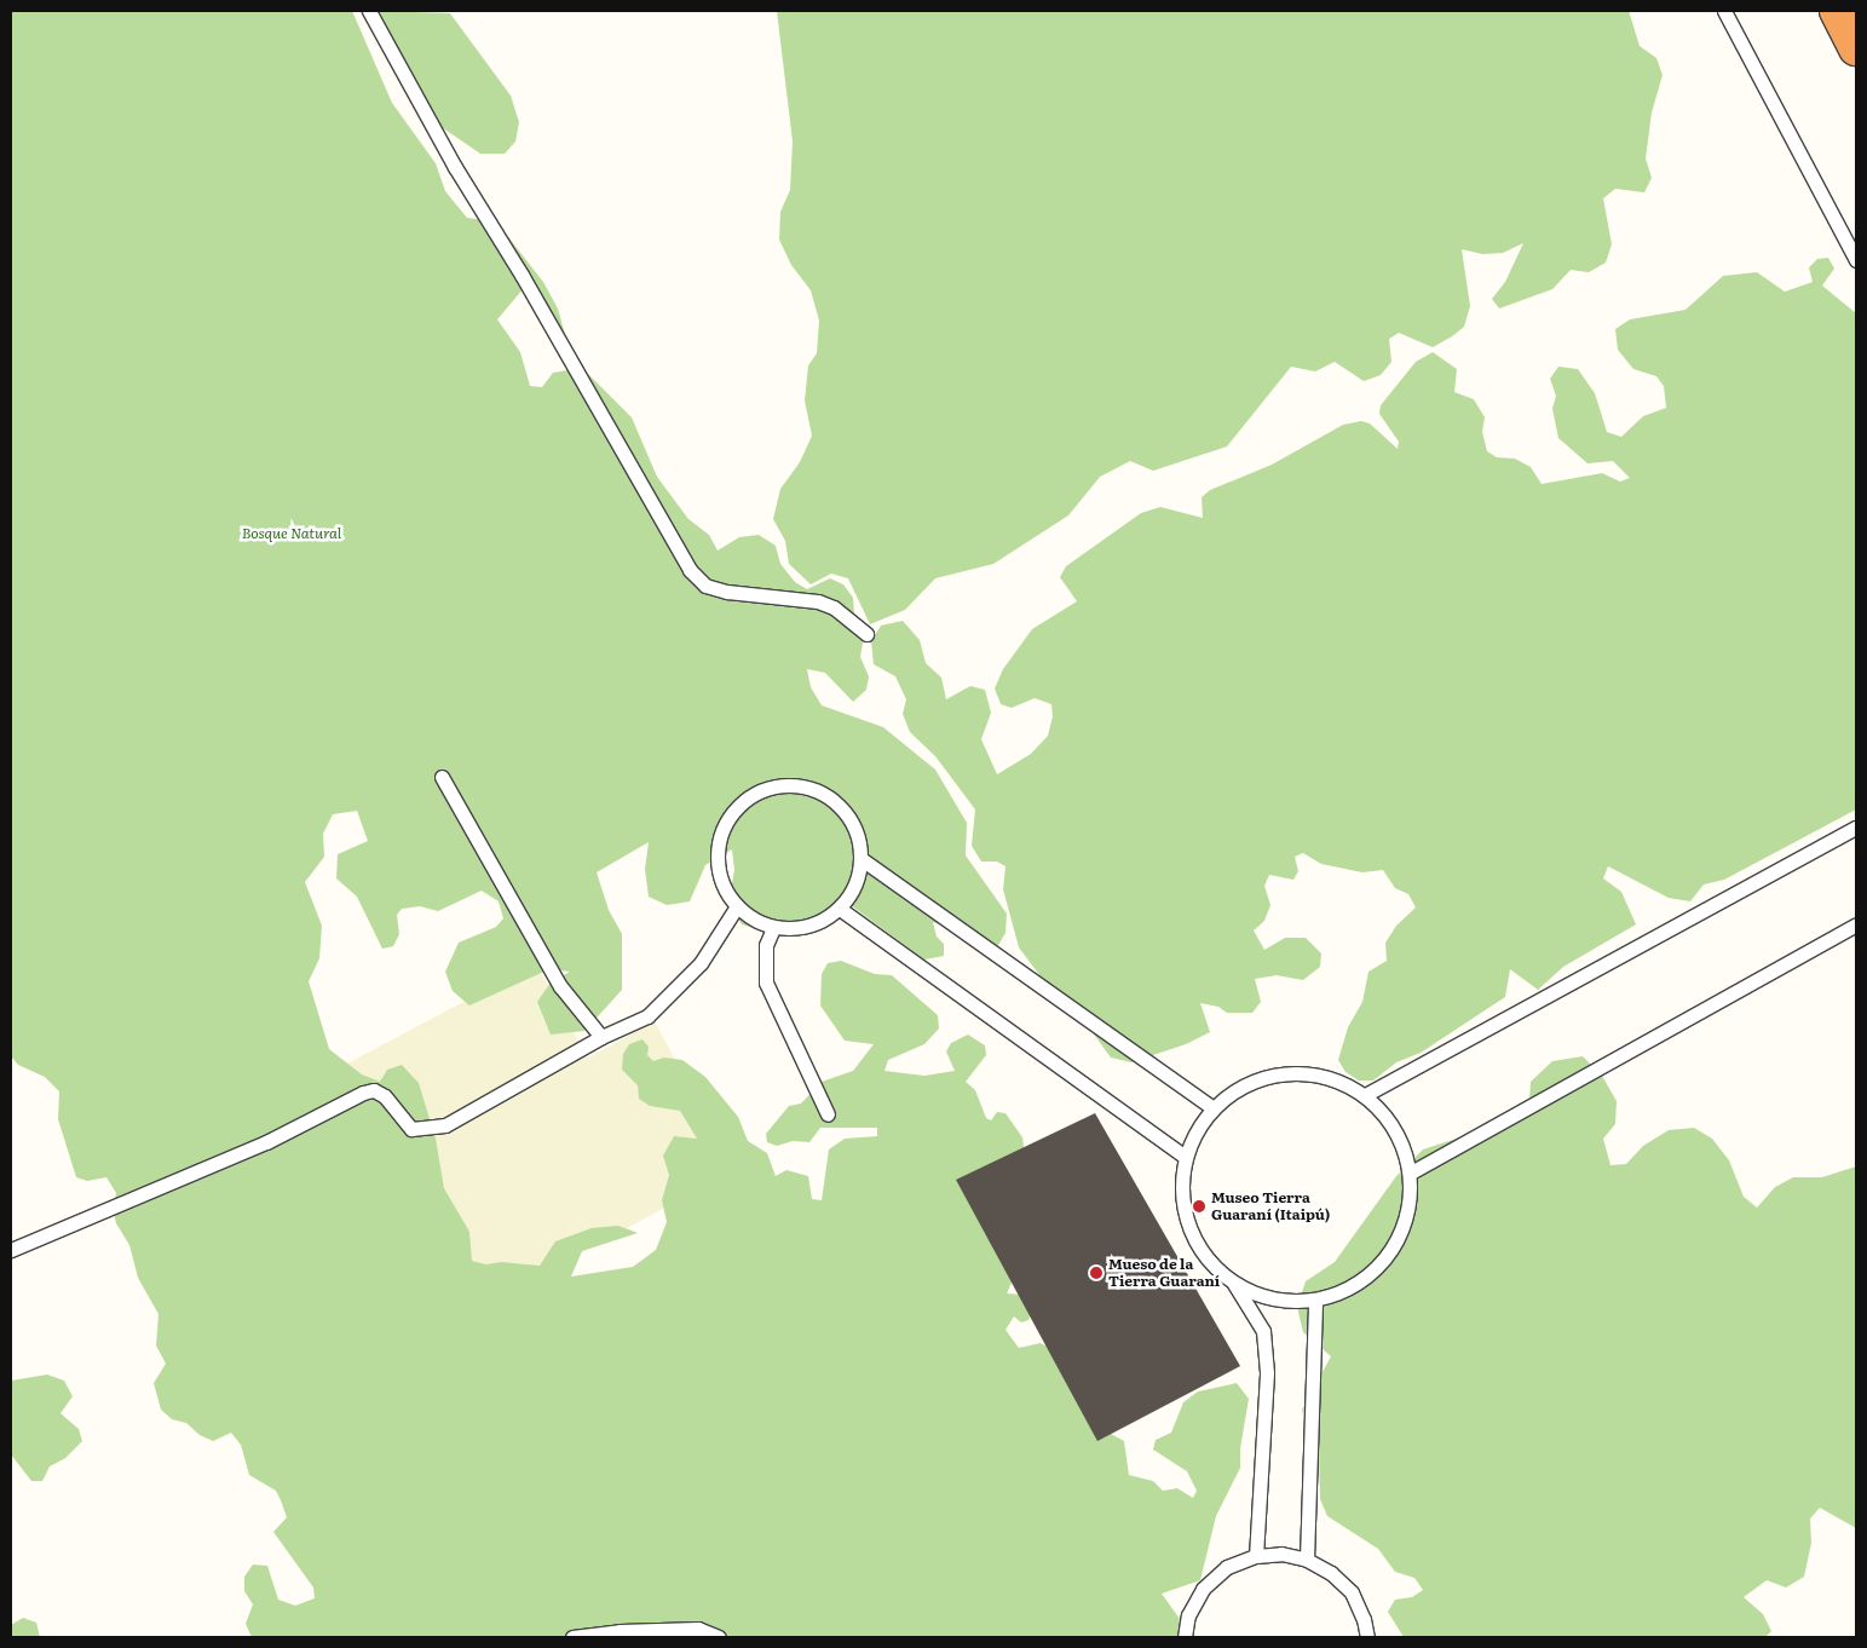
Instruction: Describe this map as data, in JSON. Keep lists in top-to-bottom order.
{
  "parks": ["Bosque Natural"],
  "places": ["Museo Tierra Guaraní (Itaipú)", "Mueso de la Tierra Guaraní"]
}
